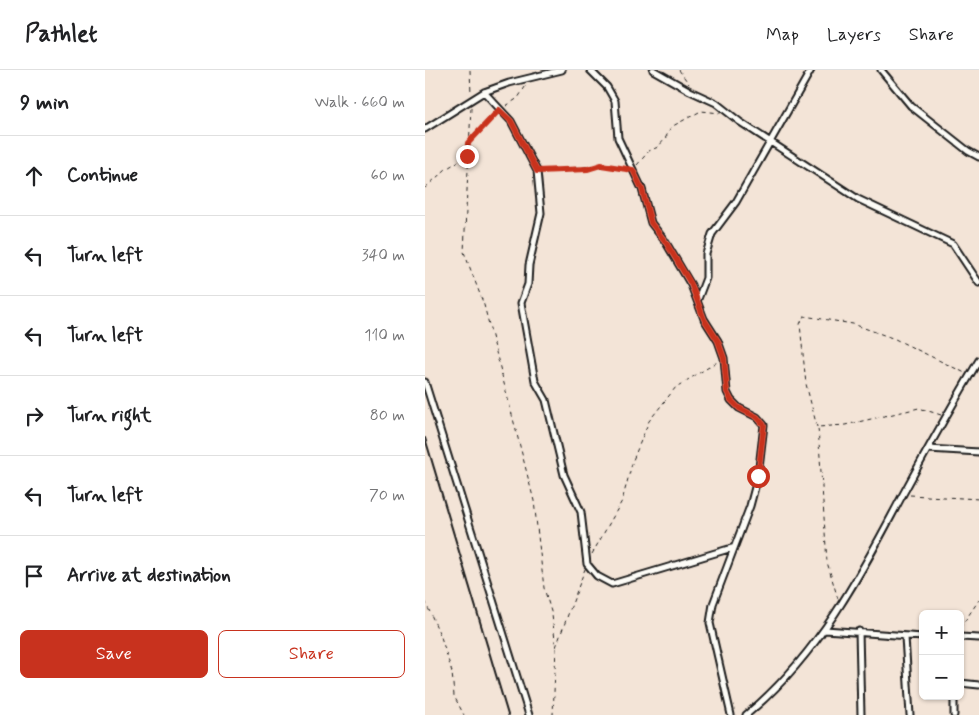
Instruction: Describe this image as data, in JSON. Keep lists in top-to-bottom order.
{
  "page": {
    "header": "Pathlet",
    "nav": ["Map", "Layers", "Share"],
    "heading": ["9 min", "Walk · 660 m"],
    "list": [
      ["Continue", "60 m"],
      ["Turn left", "340 m"],
      ["Turn left", "110 m"],
      ["Turn right", "80 m"],
      ["Turn left", "70 m"],
      "Arrive at destination"
    ],
    "map_buttons": ["+", "−"],
    "buttons": ["Save", "Share"]
  }
}
